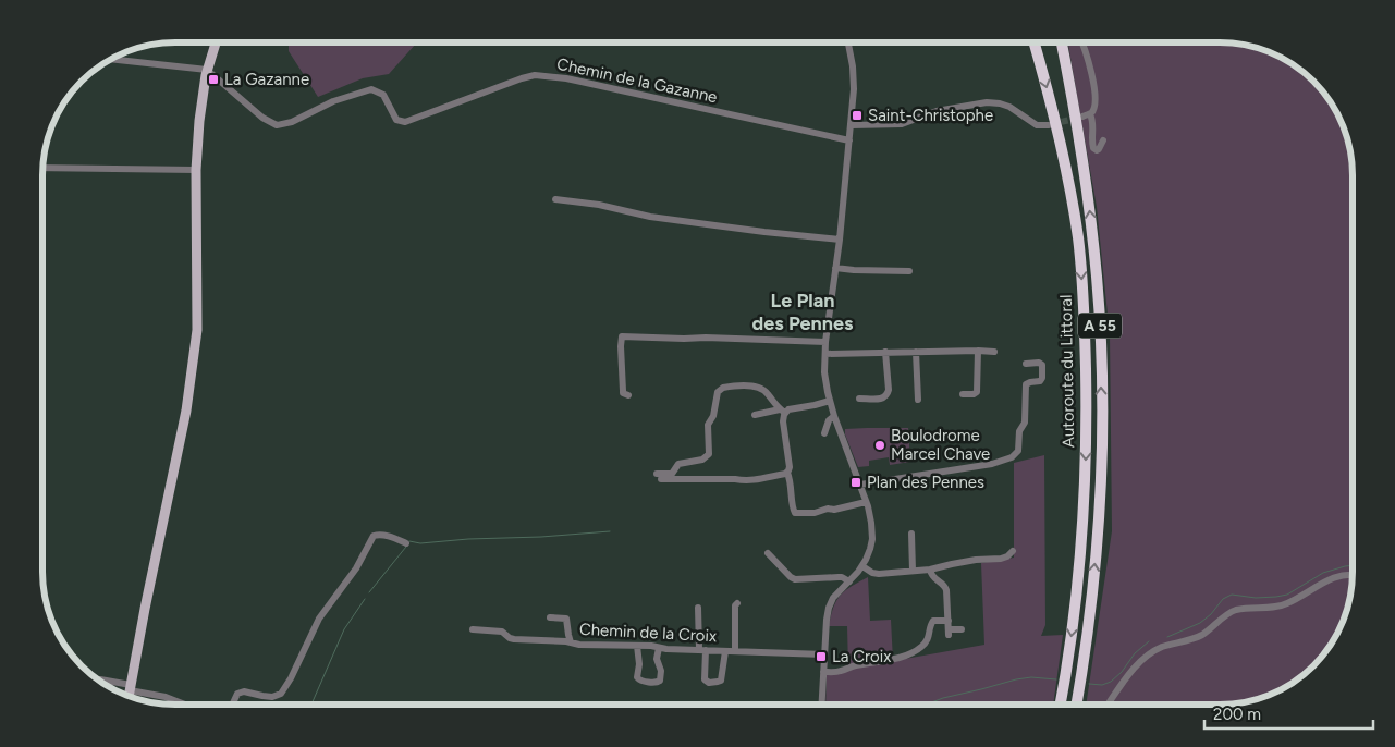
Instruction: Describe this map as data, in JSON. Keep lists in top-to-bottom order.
{
  "streets": {
    "highway": ["A 55", "Autoroute du Littoral"],
    "street": ["Chemin de la Gazanne", "Chemin de la Croix"]
  },
  "districts": ["Le Plan des Pennes"],
  "places": {
    "transit": [
      "La Gazanne",
      "Saint-Christophe",
      "Plan des Pennes",
      "La Croix"
    ],
    "other": ["Boulodrome Marcel Chave"]
  },
  "scale_bar": "200 m"
}
